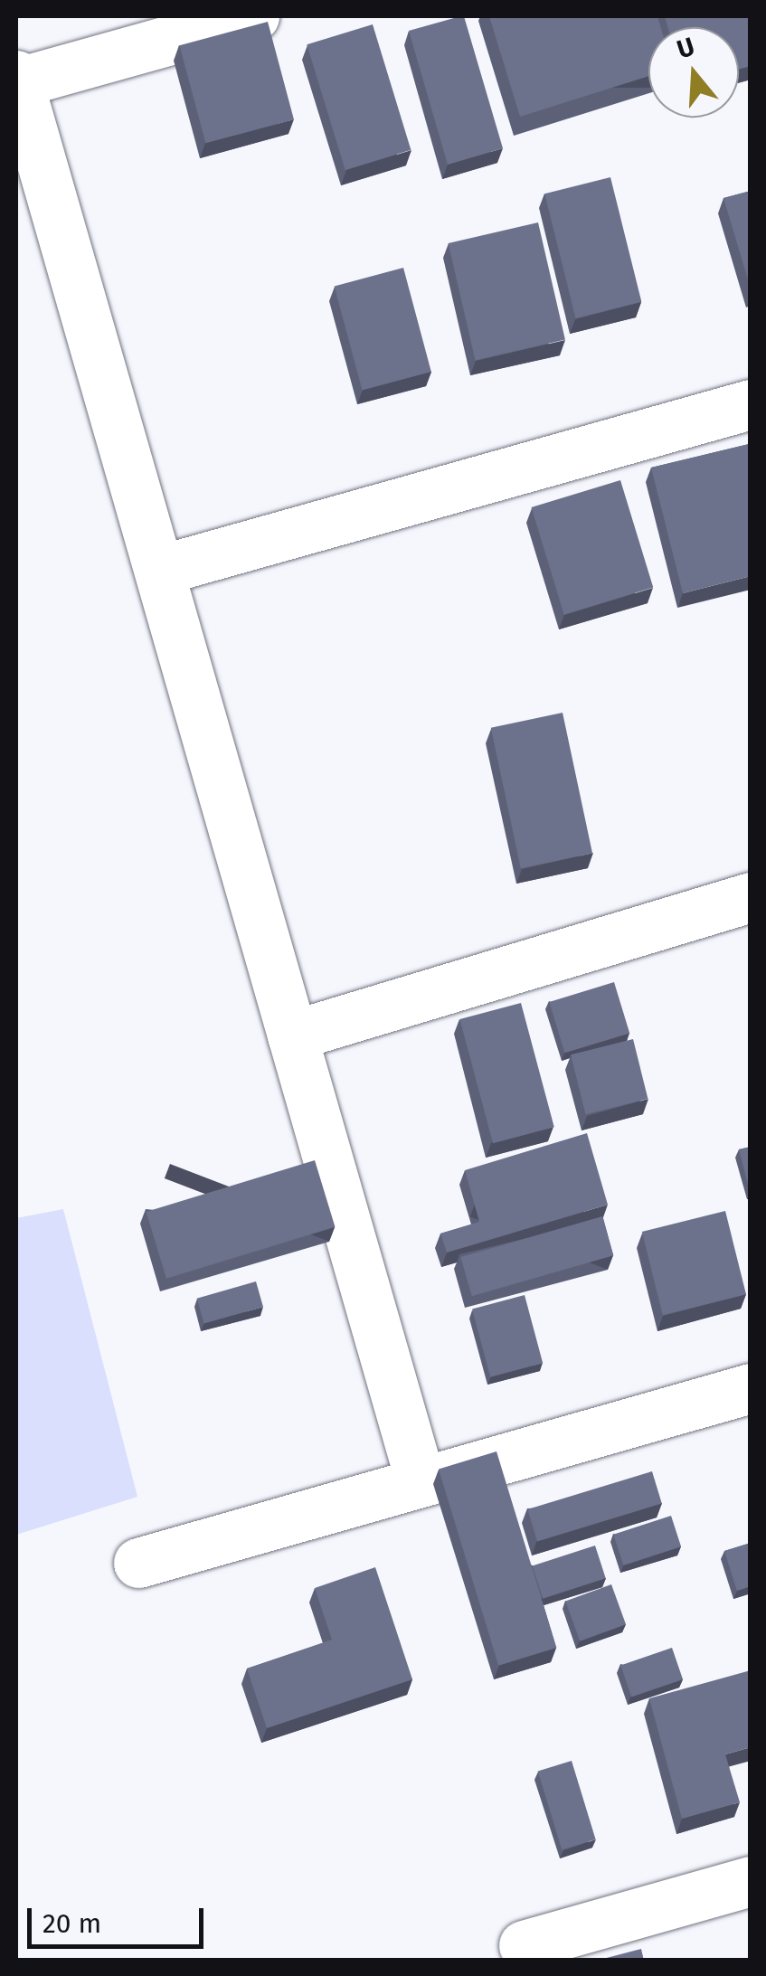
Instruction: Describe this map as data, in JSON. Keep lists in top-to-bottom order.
{
  "scale_bar": "20 m",
  "north": "top"
}
